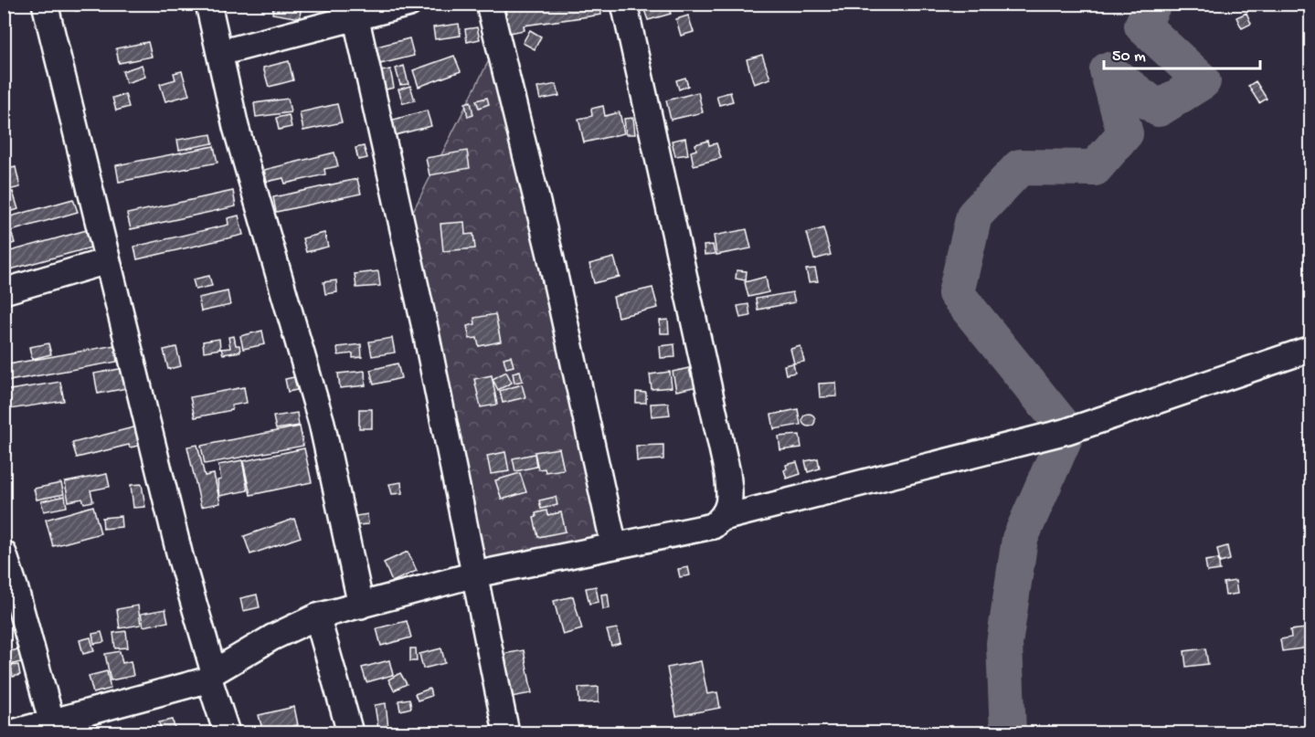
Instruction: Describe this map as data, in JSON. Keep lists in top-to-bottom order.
{
  "scale_bar": "50 m"
}
